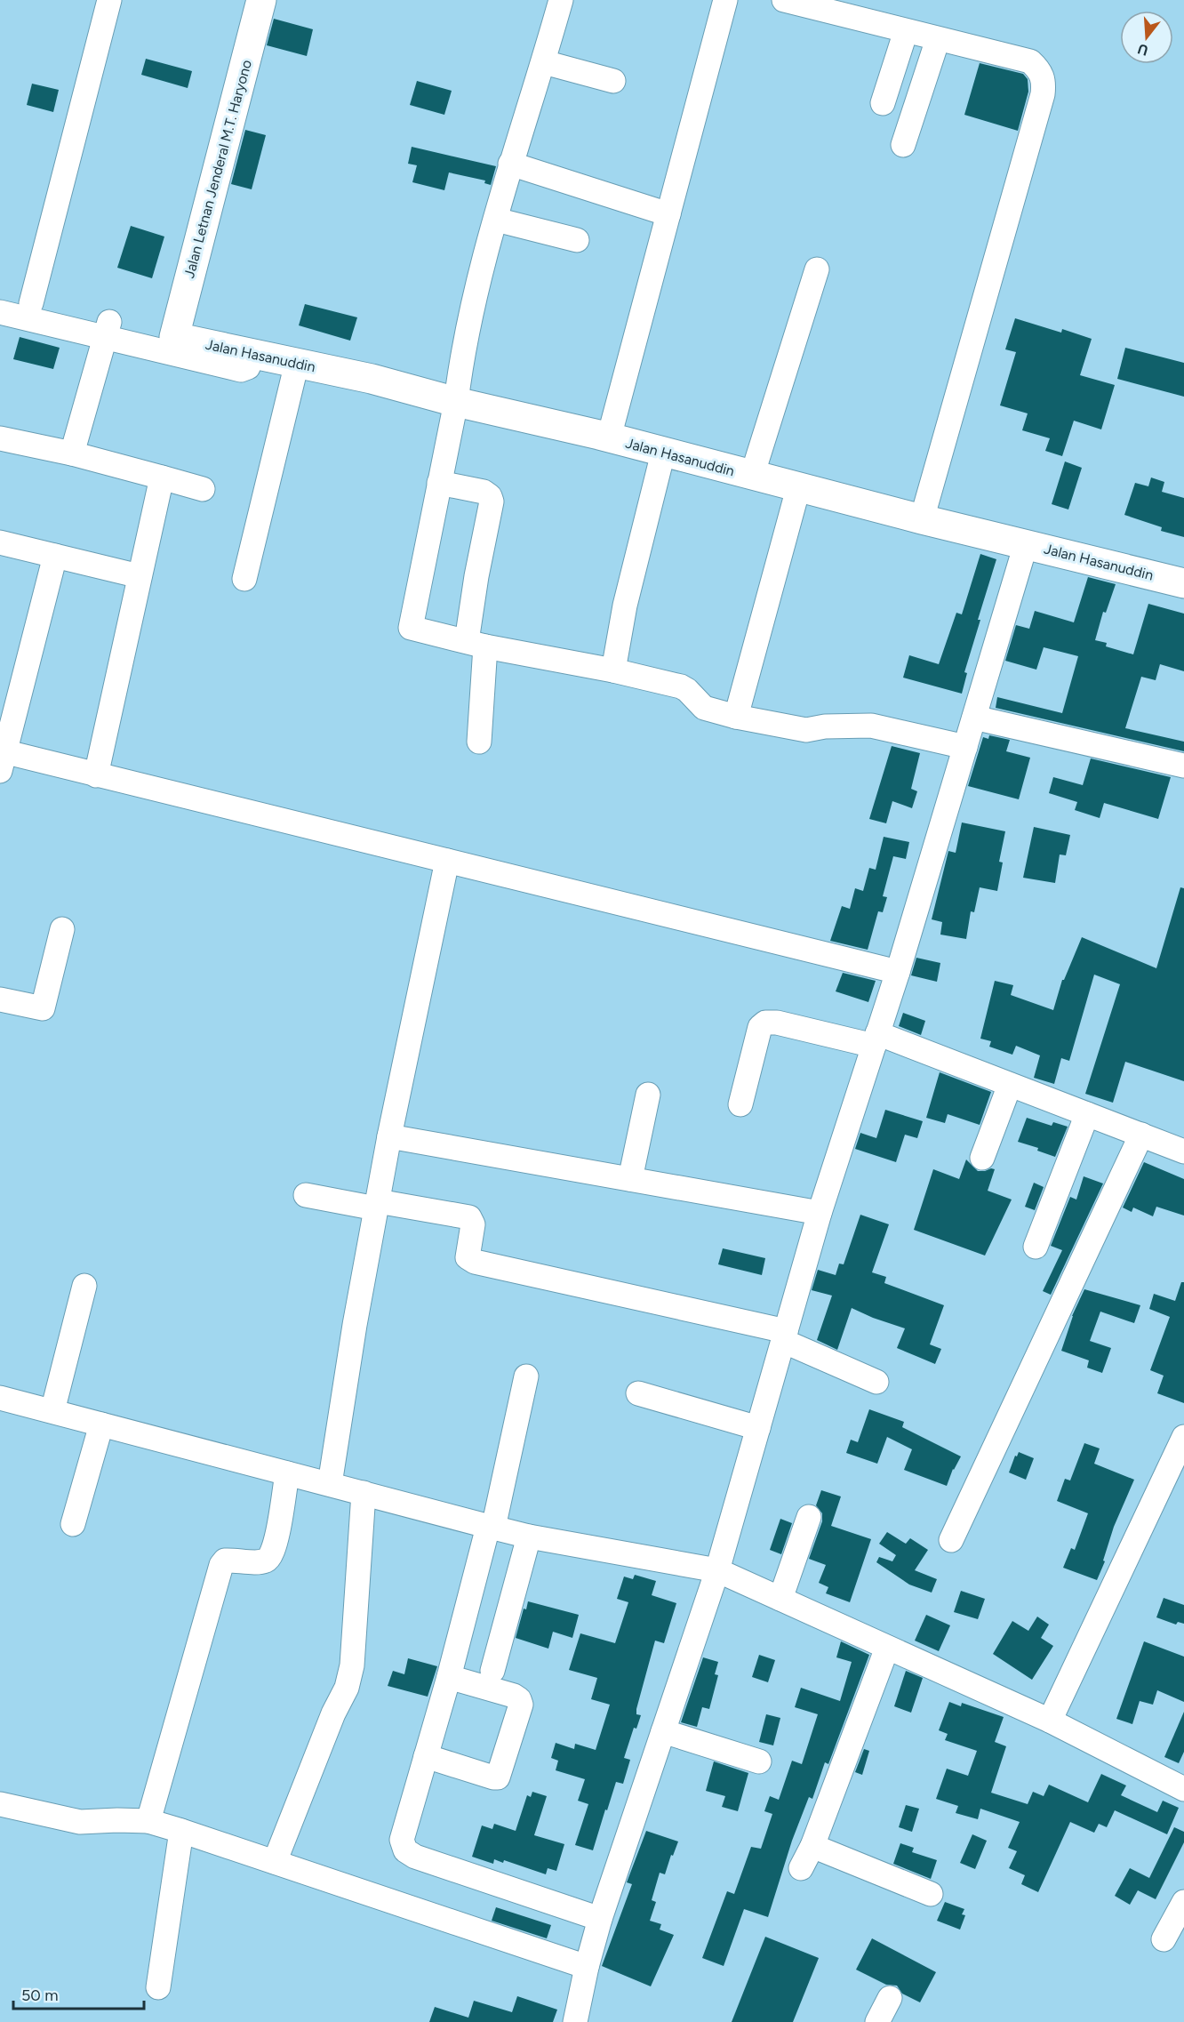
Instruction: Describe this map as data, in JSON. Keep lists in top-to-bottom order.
{
  "streets": {
    "main road": ["Jalan Letnan Jenderal M.T. Haryono", "Jalan Hasanuddin"]
  },
  "crossings": [
    ["Jalan Letnan Jenderal M.T. Haryono", "Jalan Hasanuddin"]
  ],
  "scale_bar": "50 m",
  "north": "bottom"
}
